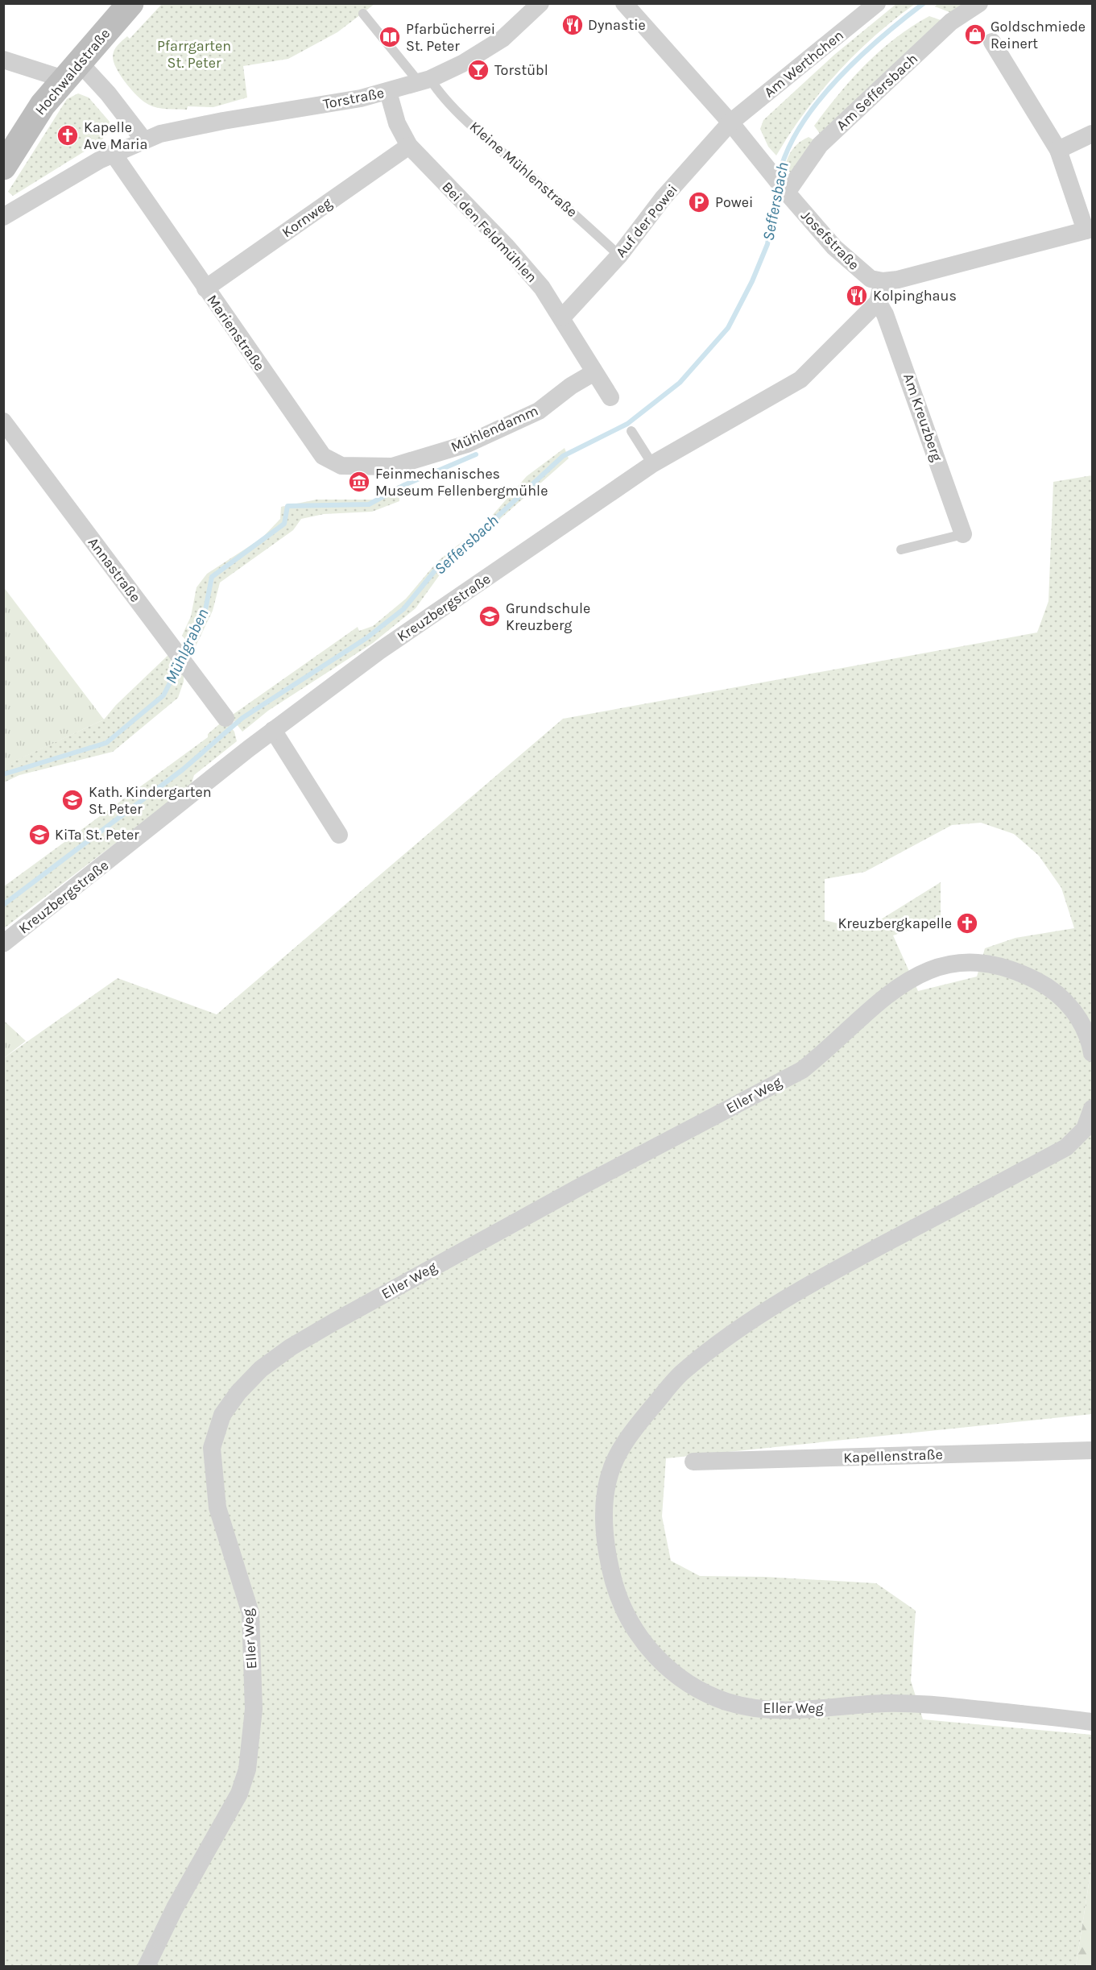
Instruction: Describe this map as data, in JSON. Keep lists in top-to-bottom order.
{
  "streets": {
    "main road": ["Hochwaldstraße"],
    "street": [
      "Am Werthchen",
      "Am Seffersbach",
      "Torstraße",
      "Kornweg",
      "Auf der Powei",
      "Bei den Feldmühlen",
      "Josefstraße",
      "Marienstraße",
      "Am Kreuzberg",
      "Mühlendamm",
      "Annastraße",
      "Kreuzbergstraße",
      "Eller Weg",
      "Kapellenstraße"
    ],
    "lane": ["Kleine Mühlenstraße"]
  },
  "crossings": [
    ["Am Werthchen", "Auf der Powei"],
    ["Am Werthchen", "Josefstraße"],
    ["Am Seffersbach", "Josefstraße"],
    ["Torstraße", "Kleine Mühlenstraße"],
    ["Torstraße", "Bei den Feldmühlen"],
    ["Torstraße", "Marienstraße"],
    ["Kleine Mühlenstraße", "Auf der Powei"],
    ["Kornweg", "Bei den Feldmühlen"],
    ["Kornweg", "Marienstraße"],
    ["Auf der Powei", "Bei den Feldmühlen"],
    ["Auf der Powei", "Josefstraße"],
    ["Bei den Feldmühlen", "Mühlendamm"],
    ["Marienstraße", "Mühlendamm"],
    ["Am Kreuzberg", "Kreuzbergstraße"]
  ],
  "water": ["Seffersbach", "Mühlgraben"],
  "parks": ["Pfarrgarten St. Peter"],
  "places": {
    "restaurant": ["Dynastie", "Kolpinghaus"],
    "shop": ["Goldschmiede Reinert"],
    "library": ["Pfarbücherrei St. Peter"],
    "bar": ["Torstübl"],
    "church": ["Kapelle Ave Maria", "Kreuzbergkapelle"],
    "parking": ["Powei"],
    "museum": ["Feinmechanisches Museum Fellenbergmühle"],
    "school or university": ["Grundschule Kreuzberg", "Kath. Kindergarten St. Peter", "KiTa St. Peter"]
  }
}
